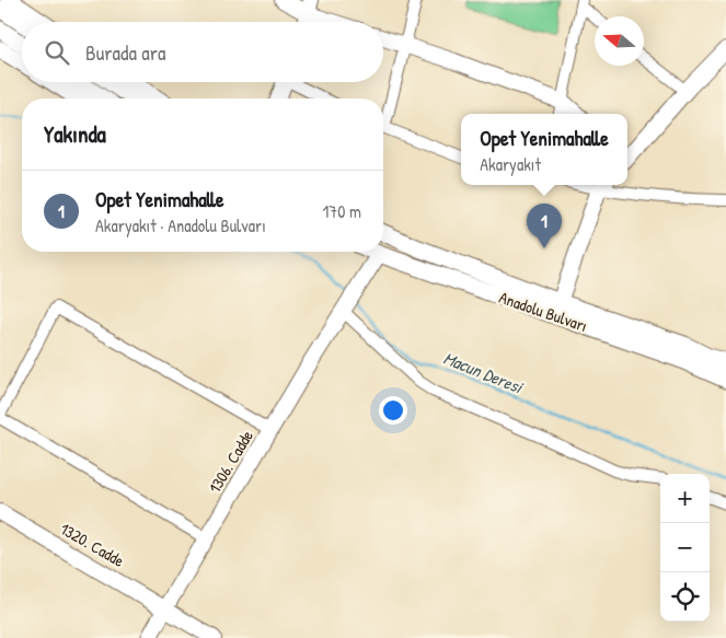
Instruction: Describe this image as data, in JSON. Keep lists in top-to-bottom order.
{
  "streets": {
    "main road": ["Anadolu Bulvarı"],
    "street": ["1306. Cadde", "1320. Cadde"]
  },
  "crossings": [
    ["Anadolu Bulvarı", "1306. Cadde"],
    ["1306. Cadde", "1320. Cadde"]
  ],
  "water": ["Macun Deresi"],
  "north": "left",
  "page": {
    "search": "Burada ara",
    "heading": "Yakında",
    "popup": ["Opet Yenimahalle", "Akaryakıt"],
    "list": [
      {
        "mark": "1",
        "name": "Opet Yenimahalle",
        "note": "Akaryakıt · Anadolu Bulvarı",
        "value": "170 m"
      }
    ],
    "pins": "1",
    "map_buttons": ["+", "−"]
  }
}
